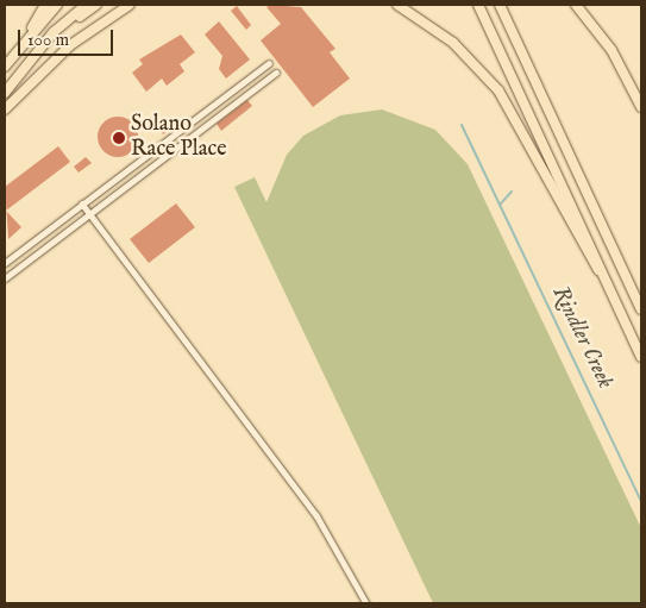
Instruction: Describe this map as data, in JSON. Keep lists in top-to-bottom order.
{
  "water": ["Rindler Creek"],
  "places": ["Solano Race Place"],
  "scale_bar": "100 m"
}
